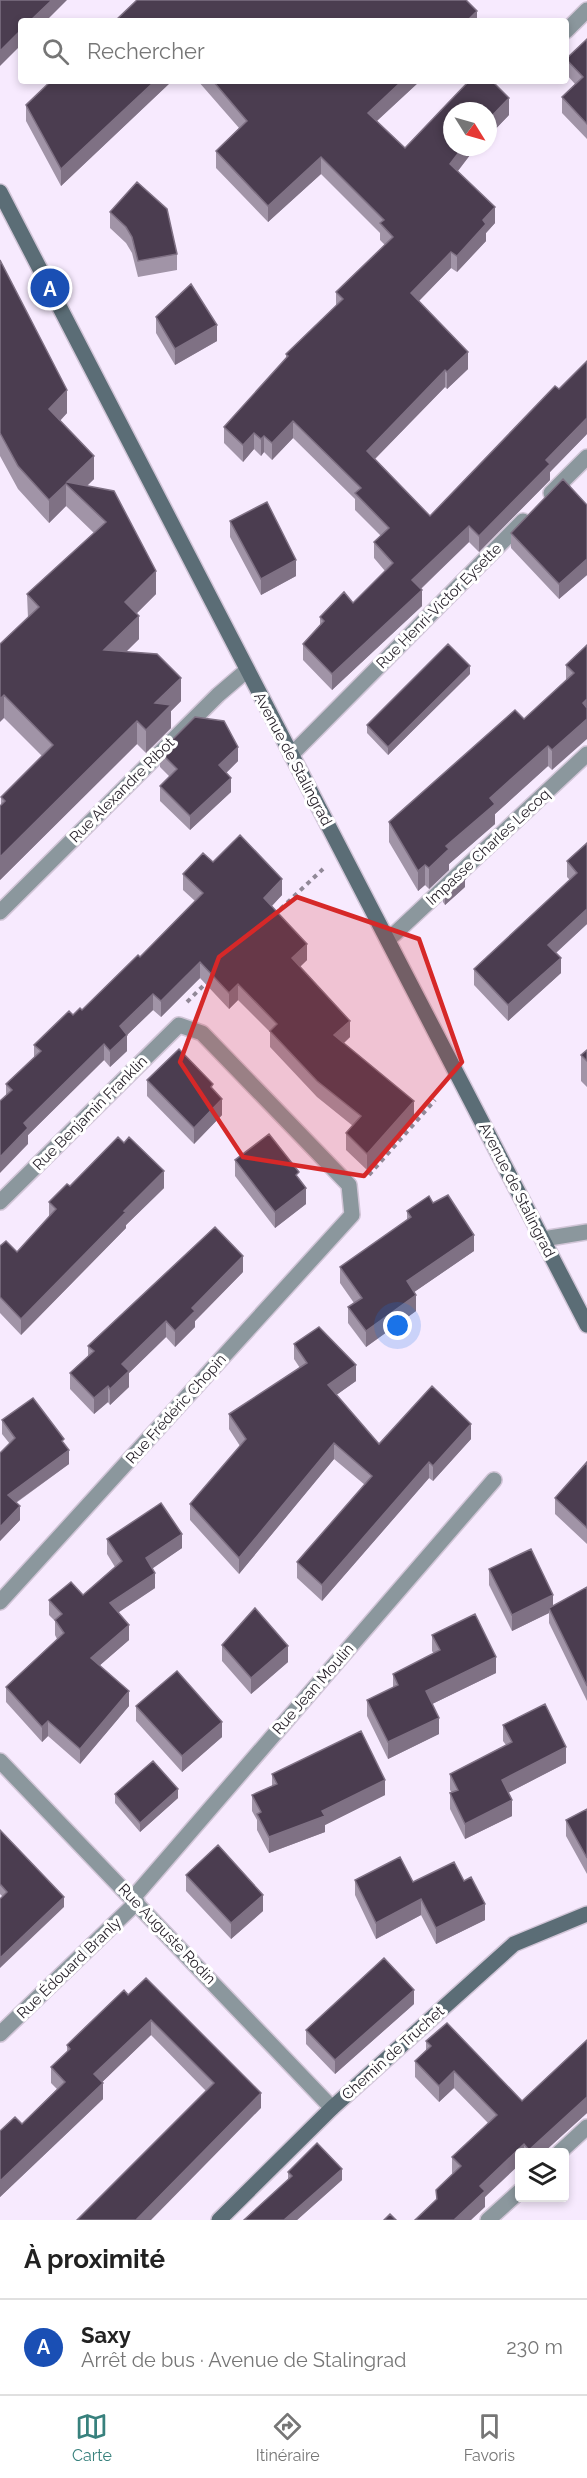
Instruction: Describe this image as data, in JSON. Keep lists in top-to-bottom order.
{
  "streets": {
    "main road": ["Avenue de Stalingrad", "Chemin de Truchet"],
    "street": [
      "Rue Henri-Victor Eysette",
      "Rue Alexandre Ribot",
      "Impasse Charles Lecoq",
      "Rue Benjamin Franklin",
      "Rue Frédéric Chopin",
      "Rue Jean Moulin",
      "Rue Auguste Rodin",
      "Rue Édouard Branly"
    ]
  },
  "crossings": [
    ["Rue Henri-Victor Eysette", "Avenue de Stalingrad"],
    ["Avenue de Stalingrad", "Rue Alexandre Ribot"],
    ["Avenue de Stalingrad", "Impasse Charles Lecoq"],
    ["Rue Jean Moulin", "Rue Auguste Rodin"],
    ["Rue Jean Moulin", "Rue Édouard Branly"],
    ["Rue Auguste Rodin", "Rue Édouard Branly"],
    ["Rue Auguste Rodin", "Chemin de Truchet"]
  ],
  "north": "bottom right",
  "page": {
    "search": "Rechercher",
    "pins": "A",
    "heading": "À proximité",
    "list": [
      {
        "mark": "A",
        "name": "Saxy",
        "note": "Arrêt de bus · Avenue de Stalingrad",
        "value": "230 m"
      }
    ],
    "nav": ["Carte", "Itinéraire", "Favoris"]
  }
}
